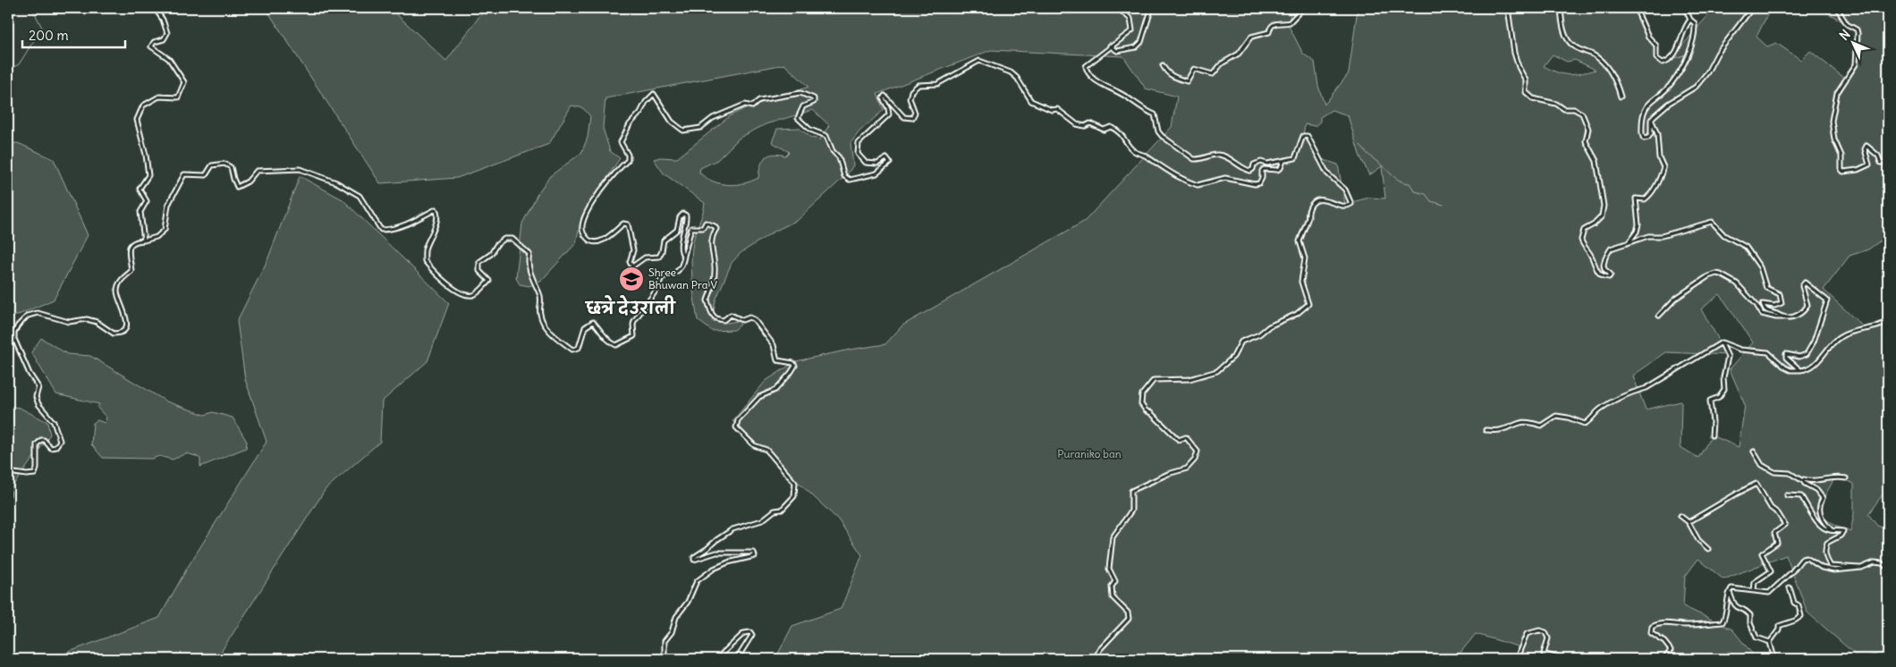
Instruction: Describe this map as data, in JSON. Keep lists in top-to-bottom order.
{
  "districts": ["छत्रे देउराली"],
  "parks": ["Puraniko ban"],
  "places": {
    "school or university": ["Shree Bhuwan Pra V"]
  },
  "scale_bar": "200 m",
  "north": "top left"
}
